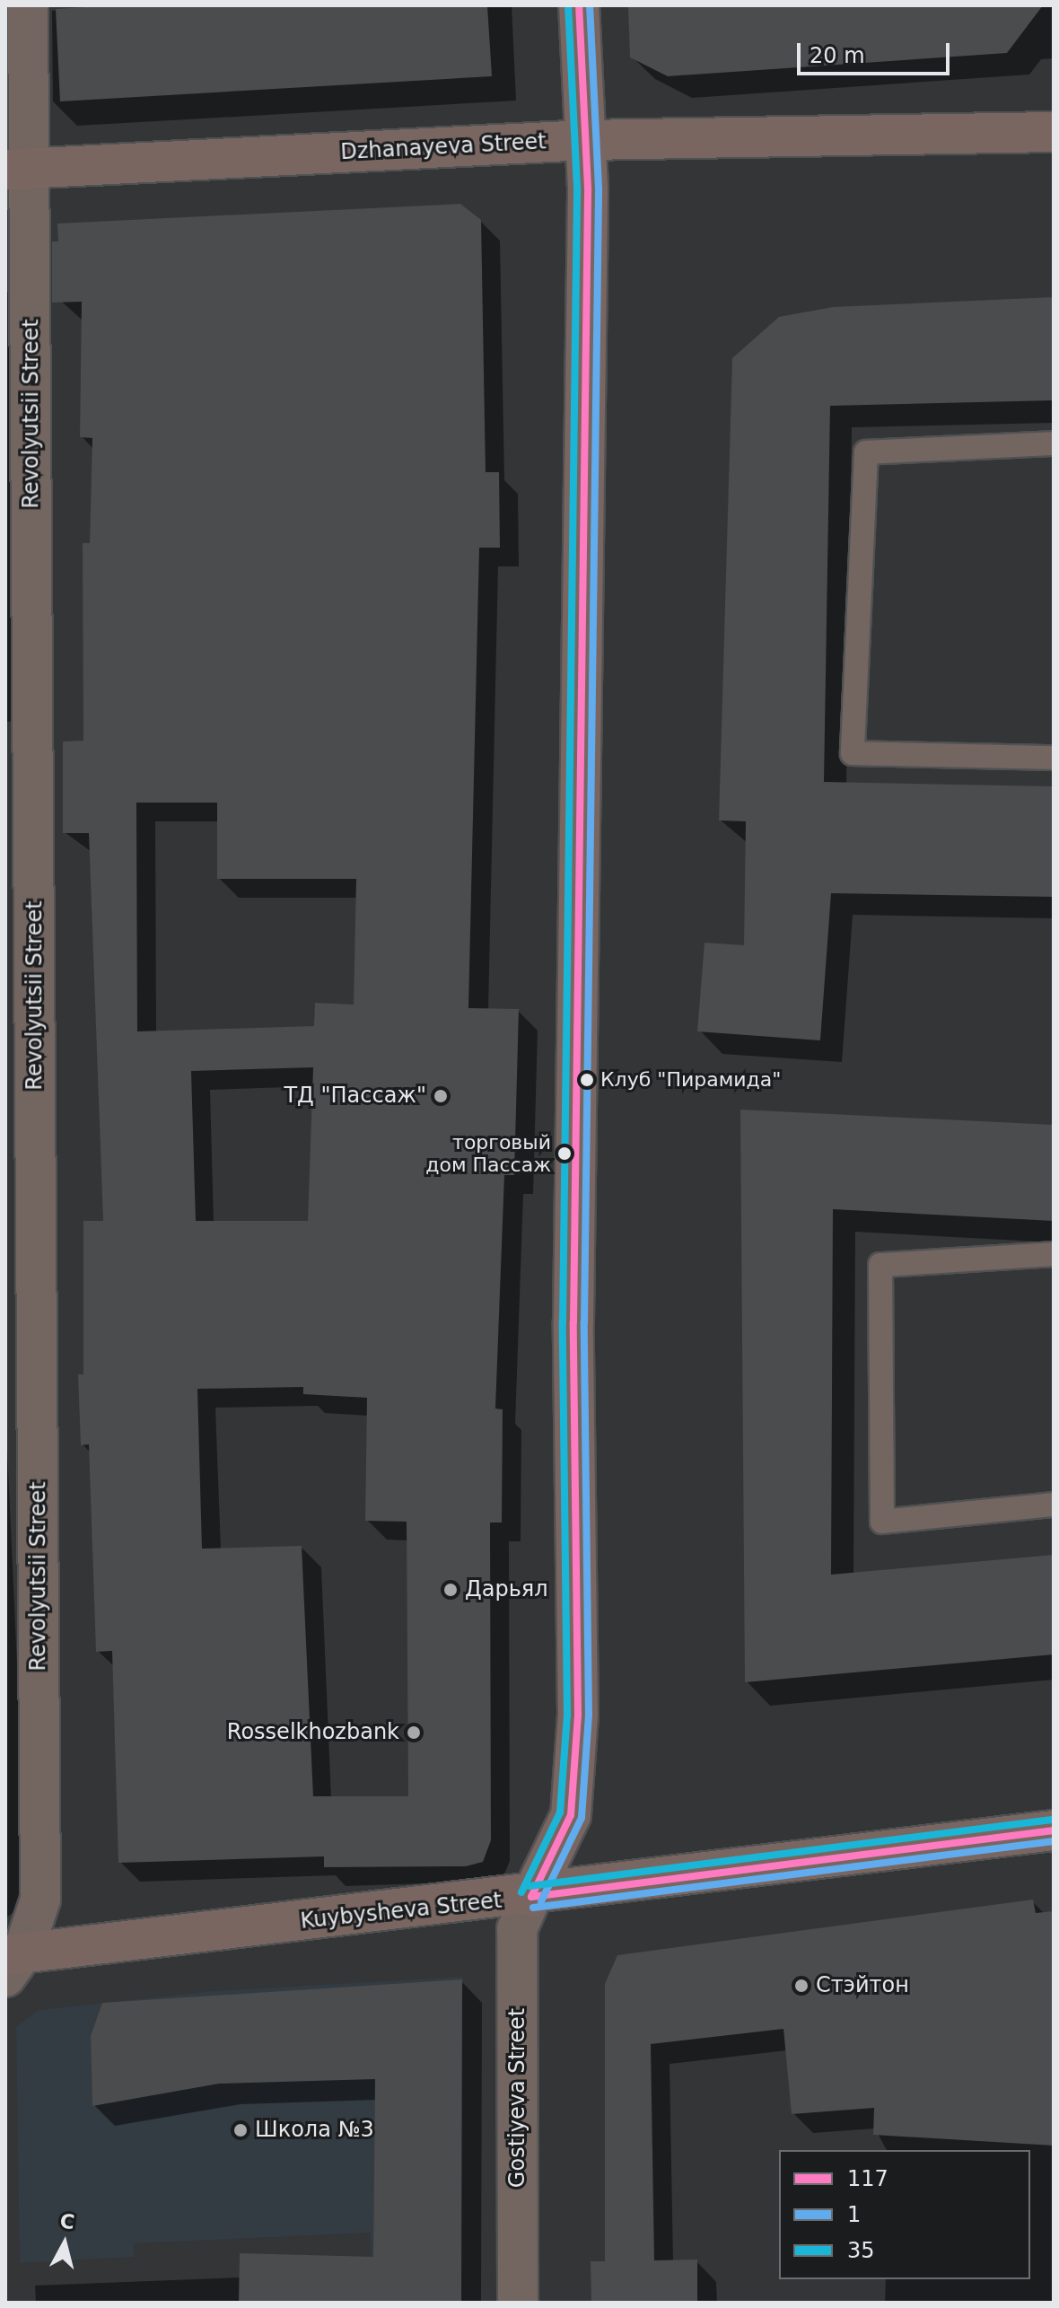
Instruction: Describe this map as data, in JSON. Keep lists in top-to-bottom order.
{
  "streets": {
    "street": [
      "Dzhanayeva Street",
      "Revolyutsii Street",
      "Kuybysheva Street",
      "Gostiyeva Street"
    ]
  },
  "crossings": [
    ["Dzhanayeva Street", "Revolyutsii Street"],
    ["Revolyutsii Street", "Kuybysheva Street"],
    ["Kuybysheva Street", "Gostiyeva Street"]
  ],
  "places": [
    "Клуб \"Пирамида\"",
    "ТД \"Пассаж\"",
    "торговый дом Пассаж",
    "Дарьял",
    "Rosselkhozbank",
    "Стэйтон",
    "Школа №3"
  ],
  "lines": ["transit line 117", "transit line 1", "transit line 35"],
  "legend": ["117", "1", "35"],
  "scale_bar": "20 m",
  "north": "top"
}
